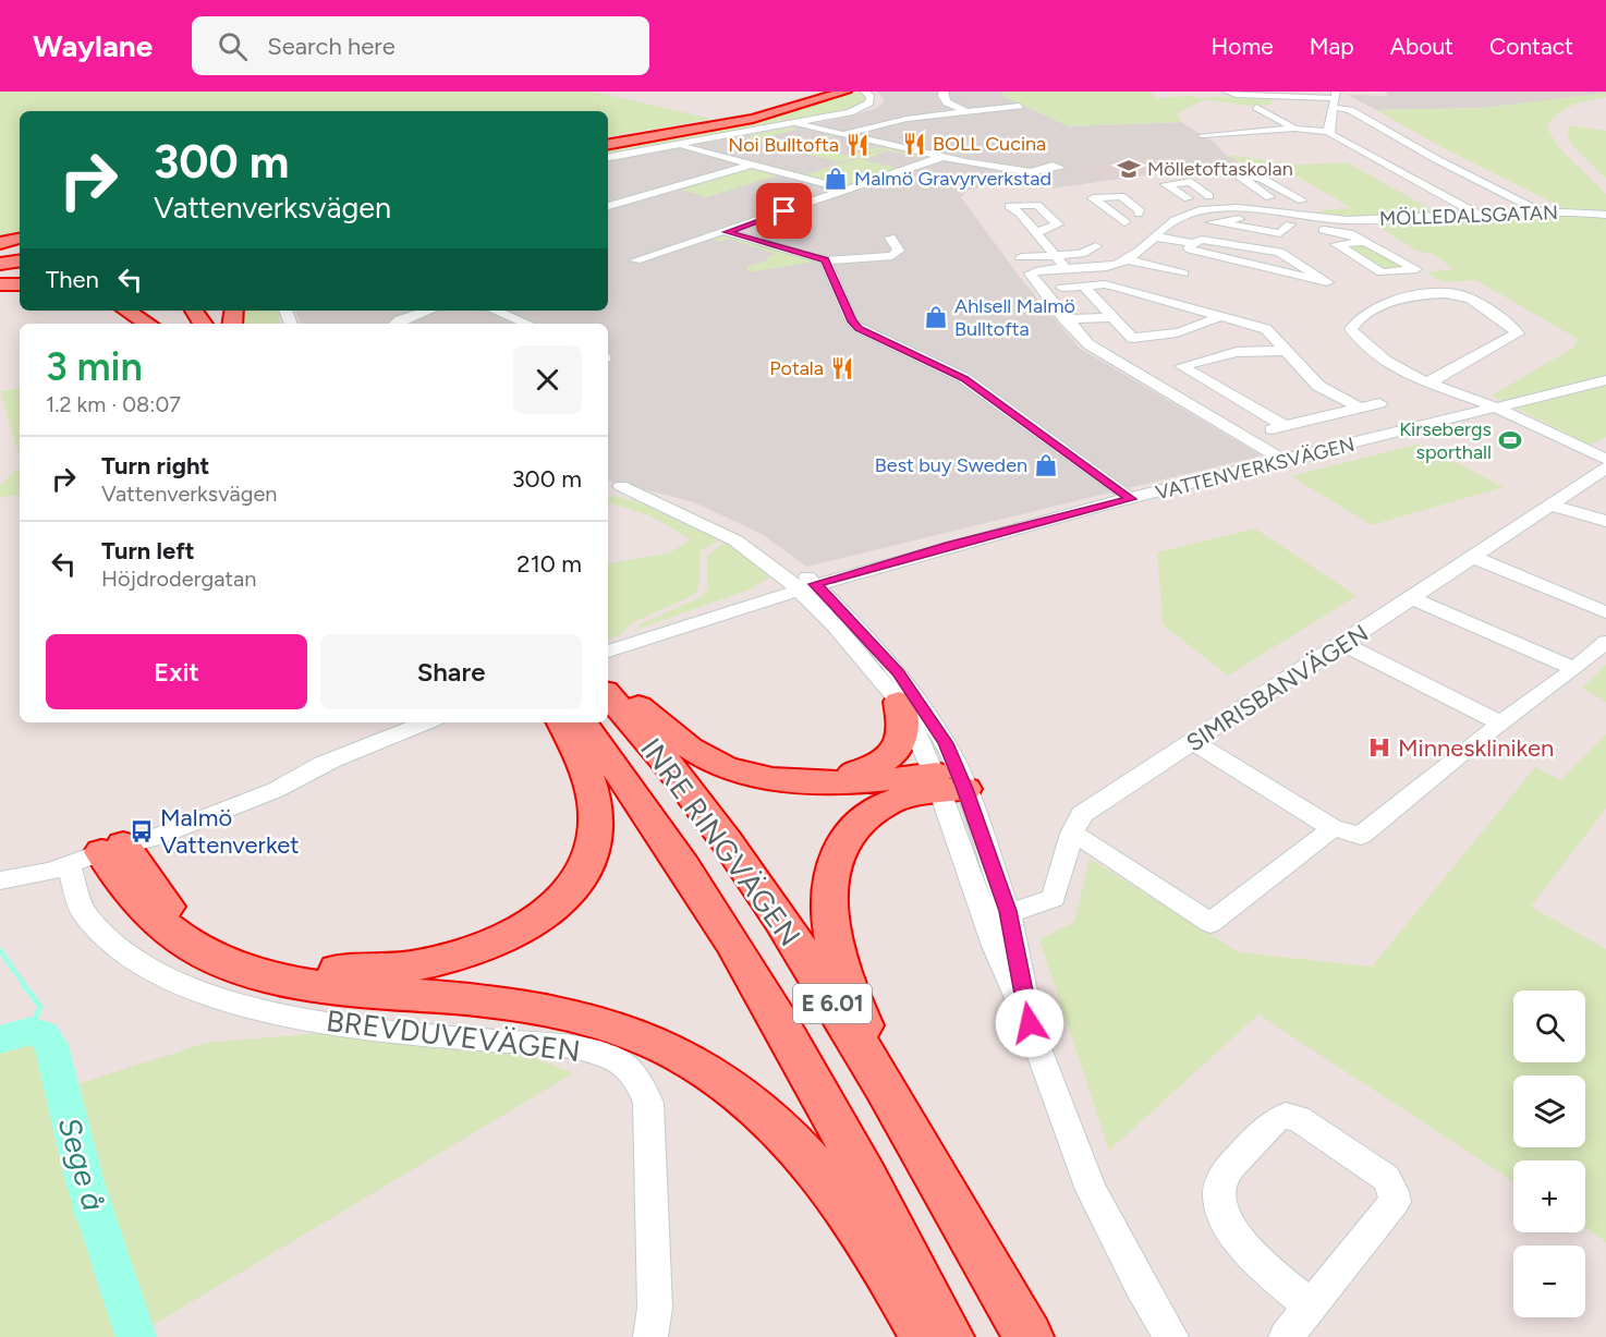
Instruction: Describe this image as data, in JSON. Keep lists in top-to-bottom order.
{
  "streets": {
    "highway": ["INRE RINGVÄGEN", "E 6.01"],
    "street": [
      "MÖLLEDALSGATAN",
      "VATTENVERKSVÄGEN",
      "SIMRISBANVÄGEN",
      "BREVDUVEVÄGEN"
    ]
  },
  "water": ["Sege å"],
  "places": {
    "restaurant": ["BOLL Cucina", "Noi Bulltofta", "Potala"],
    "school or university": ["Mölletoftaskolan"],
    "shop": ["Malmö Gravyrverkstad", "Ahlsell Malmö Bulltofta", "Best buy Sweden"],
    "sports": ["Kirsebergs sporthall"],
    "hospital": ["Minneskliniken"],
    "bus stop": ["Malmö Vattenverket"]
  },
  "page": {
    "header": "Waylane",
    "search": "Search here",
    "nav": [
      "Home",
      "Map",
      "About",
      "Contact"
    ],
    "turn": ["300 m", "Vattenverksvägen"],
    "then": "Then",
    "heading": ["3 min", "1.2 km · 08:07"],
    "list": [
      {
        "name": "Turn right",
        "note": "Vattenverksvägen",
        "value": "300 m"
      },
      {
        "name": "Turn left",
        "note": "Höjdrodergatan",
        "value": "210 m"
      }
    ],
    "buttons": ["Exit", "Share"],
    "map_buttons": ["+", "−"]
  }
}
